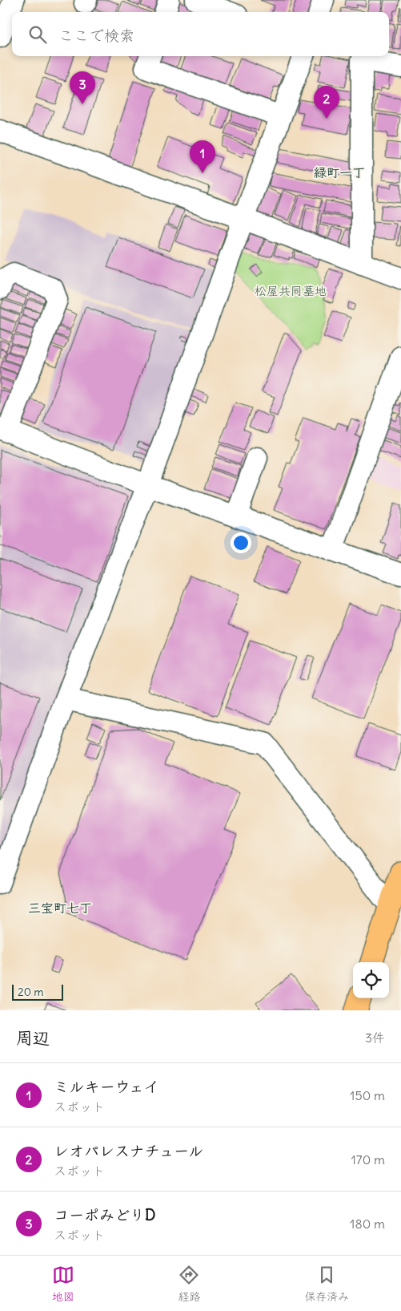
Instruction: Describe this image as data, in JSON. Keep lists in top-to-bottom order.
{
  "districts": ["緑町一丁", "三宝町七丁"],
  "parks": ["松屋共同墓地"],
  "scale_bar": "20 m",
  "page": {
    "search": "ここで検索",
    "pins": ["3", "2", "1"],
    "scale": "20 m",
    "heading": ["周辺", "3件"],
    "list": [
      {
        "mark": "1",
        "name": "ミルキーウェイ",
        "note": "スポット",
        "value": "150 m"
      },
      {
        "mark": "2",
        "name": "レオパレスナチュール",
        "note": "スポット",
        "value": "170 m"
      },
      {
        "mark": "3",
        "name": "コーポみどりD",
        "note": "スポット",
        "value": "180 m"
      }
    ],
    "nav": ["地図", "経路", "保存済み"]
  }
}
